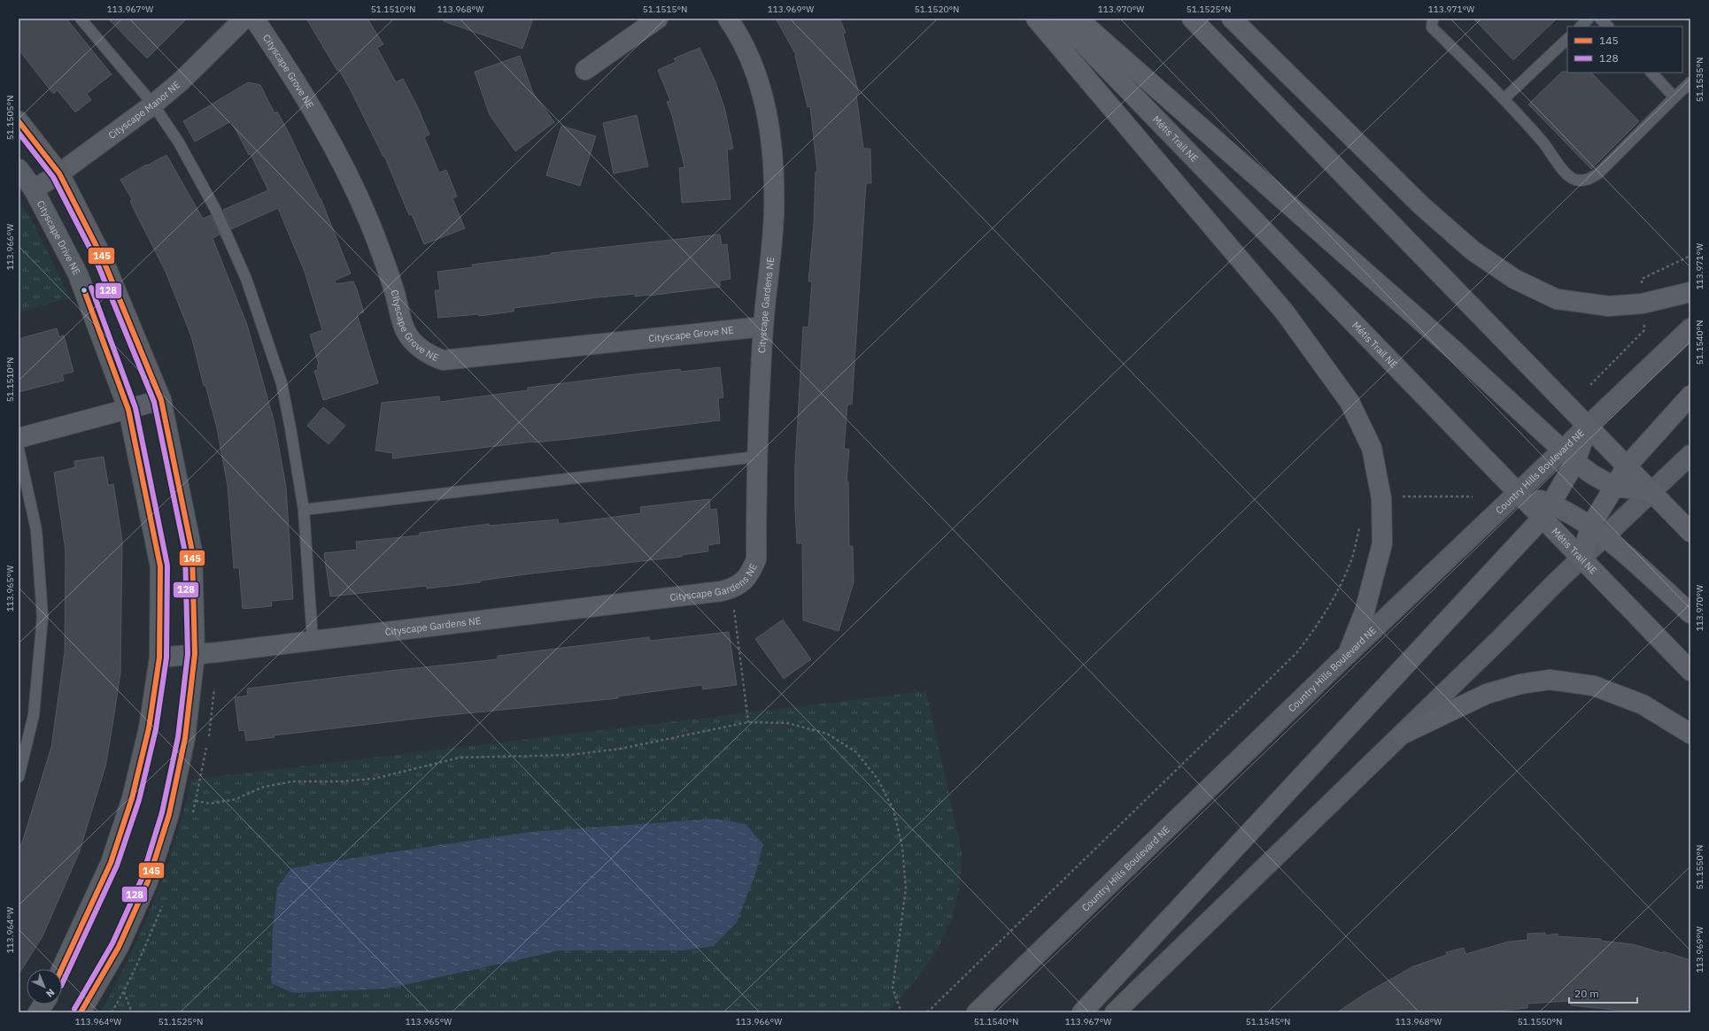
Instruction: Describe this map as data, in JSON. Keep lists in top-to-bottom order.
{
  "streets": {
    "main road": ["Métis Trail NE"],
    "street": [
      "Cityscape Grove NE",
      "Cityscape Manor NE",
      "Cityscape Drive NE",
      "Cityscape Gardens NE",
      "Country Hills Boulevard NE"
    ]
  },
  "crossings": [
    ["Cityscape Grove NE", "Cityscape Gardens NE"],
    ["Cityscape Manor NE", "Cityscape Drive NE"],
    ["Métis Trail NE", "Country Hills Boulevard NE"],
    ["Cityscape Drive NE", "Cityscape Gardens NE"]
  ],
  "lines": ["transit line 145", "transit line 128"],
  "legend": ["145", "128"],
  "scale_bar": "20 m",
  "north": "bottom right",
  "coordinates": [
    "113.967°W",
    "51.1510°N",
    "113.968°W",
    "51.1515°N",
    "113.969°W",
    "51.1520°N",
    "113.970°W",
    "51.1525°N",
    "113.971°W",
    "51.1535°N",
    "51.1505°N",
    "113.966°W",
    "51.1540°N",
    "113.965°W",
    "51.1550°N",
    "113.964°W",
    "51.1545°N"
  ]
}
